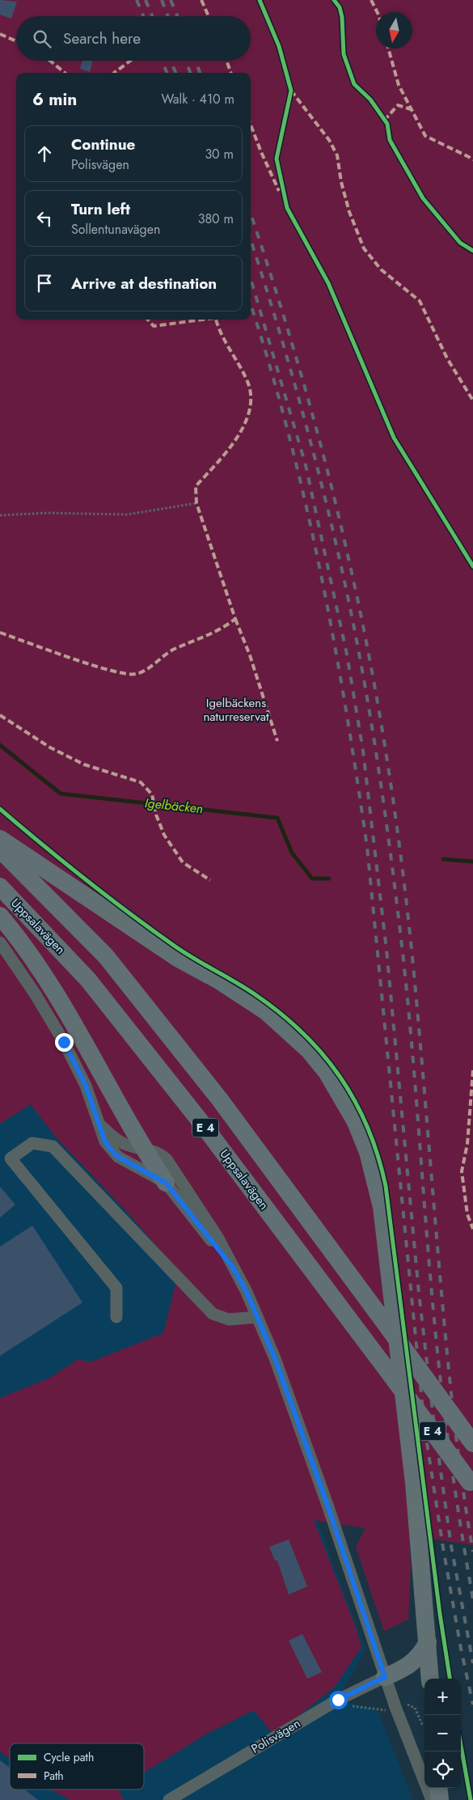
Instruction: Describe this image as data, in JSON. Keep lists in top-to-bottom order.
{
  "streets": {
    "highway": ["Uppsalavägen", "E 4"],
    "street": ["Polisvägen"]
  },
  "water": ["Igelbäcken"],
  "parks": ["Igelbäckens naturreservat"],
  "legend": ["Cycle path", "Path"],
  "north": "bottom",
  "page": {
    "search": "Search here",
    "heading": ["6 min", "Walk · 410 m"],
    "list": [
      ["Continue", "Polisvägen", "30 m"],
      ["Turn left", "Sollentunavägen", "380 m"],
      "Arrive at destination"
    ],
    "map_buttons": ["+", "−"]
  }
}
